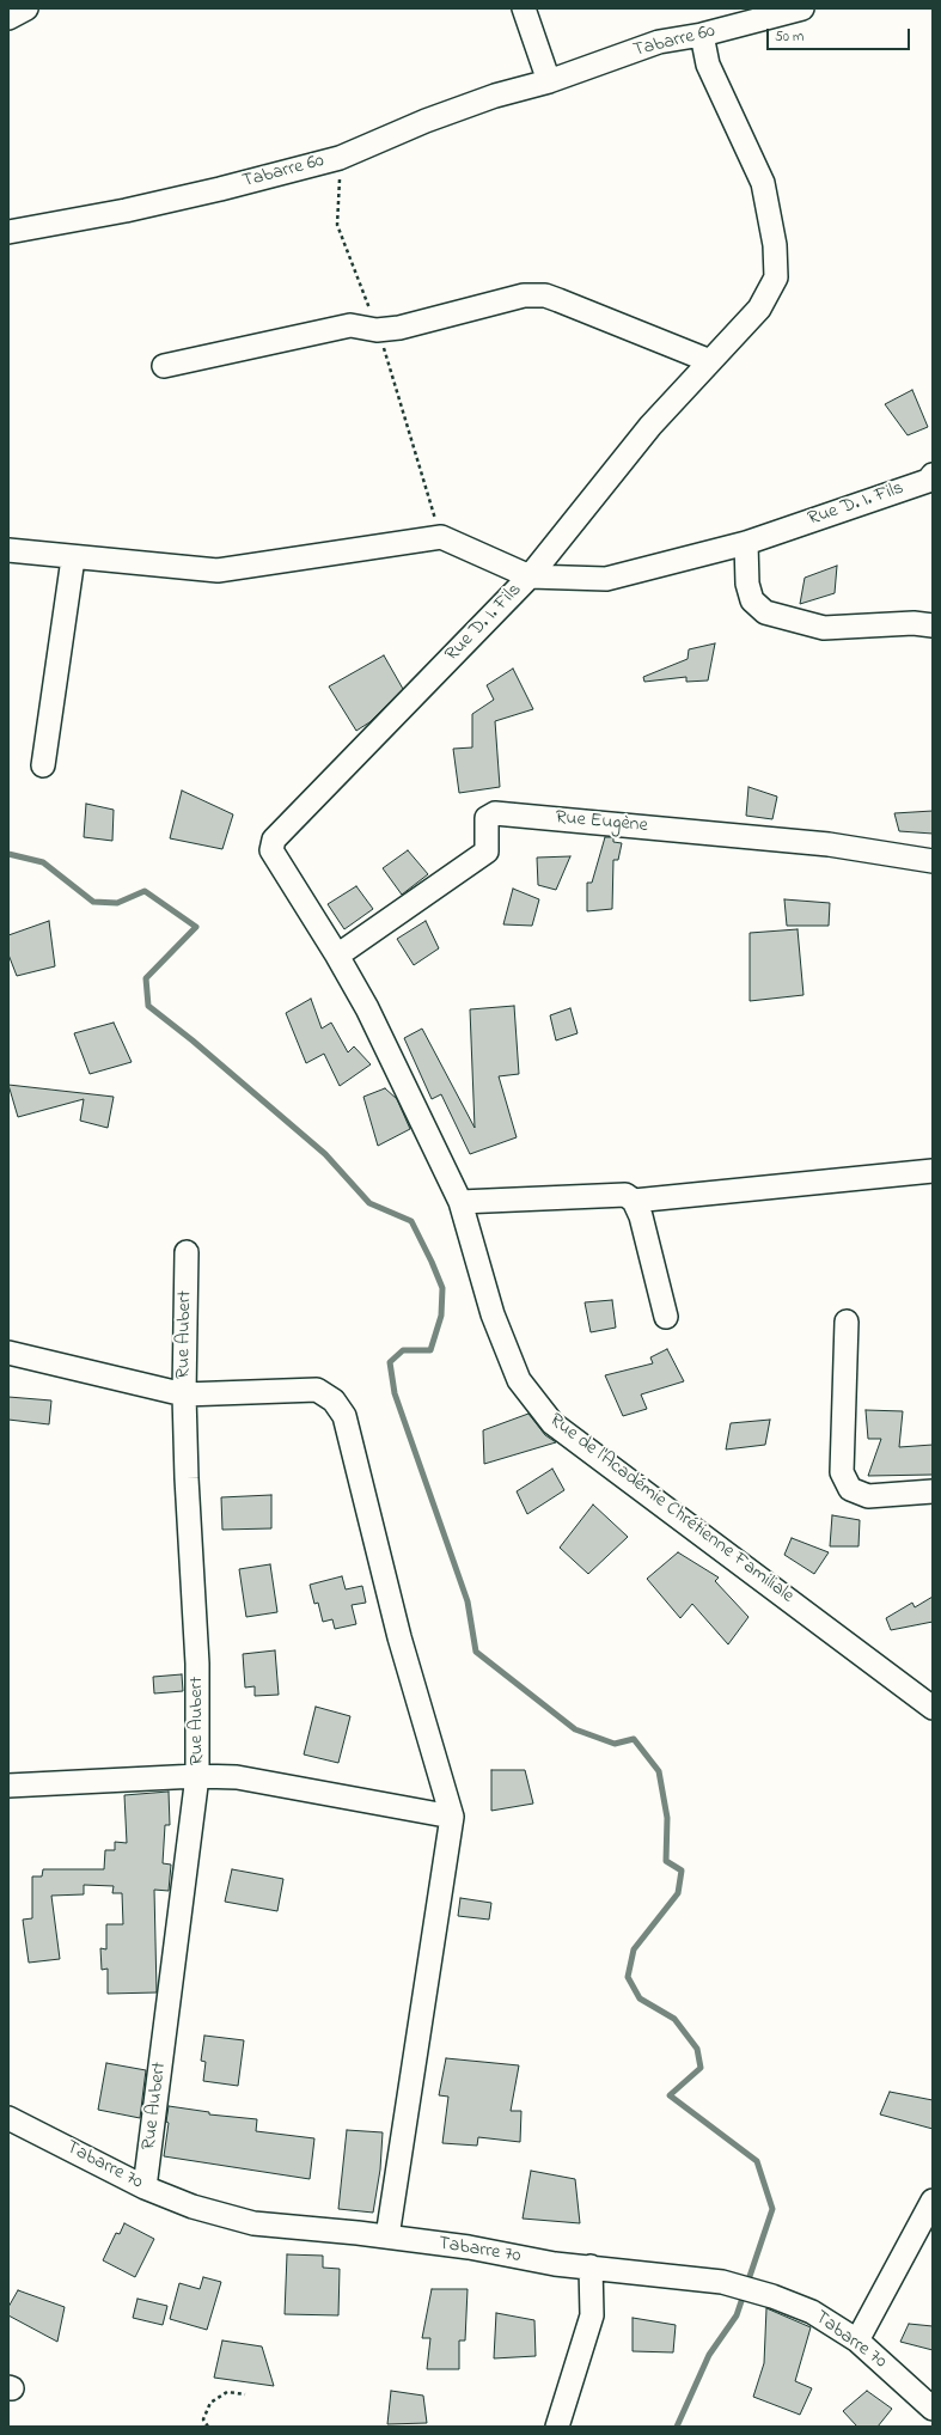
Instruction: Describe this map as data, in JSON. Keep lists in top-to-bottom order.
{
  "streets": {
    "street": [
      "Tabarre 60",
      "Rue D. I. Fils",
      "Rue Eugène",
      "Rue Aubert",
      "Rue de l'Académie Chrétienne Familiale",
      "Tabarre 70"
    ]
  },
  "crossings": [
    ["Rue D. I. Fils", "Rue de l'Académie Chrétienne Familiale"],
    ["Rue Eugène", "Rue de l'Académie Chrétienne Familiale"],
    ["Rue Aubert", "Tabarre 70"]
  ],
  "scale_bar": "50 m"
}
